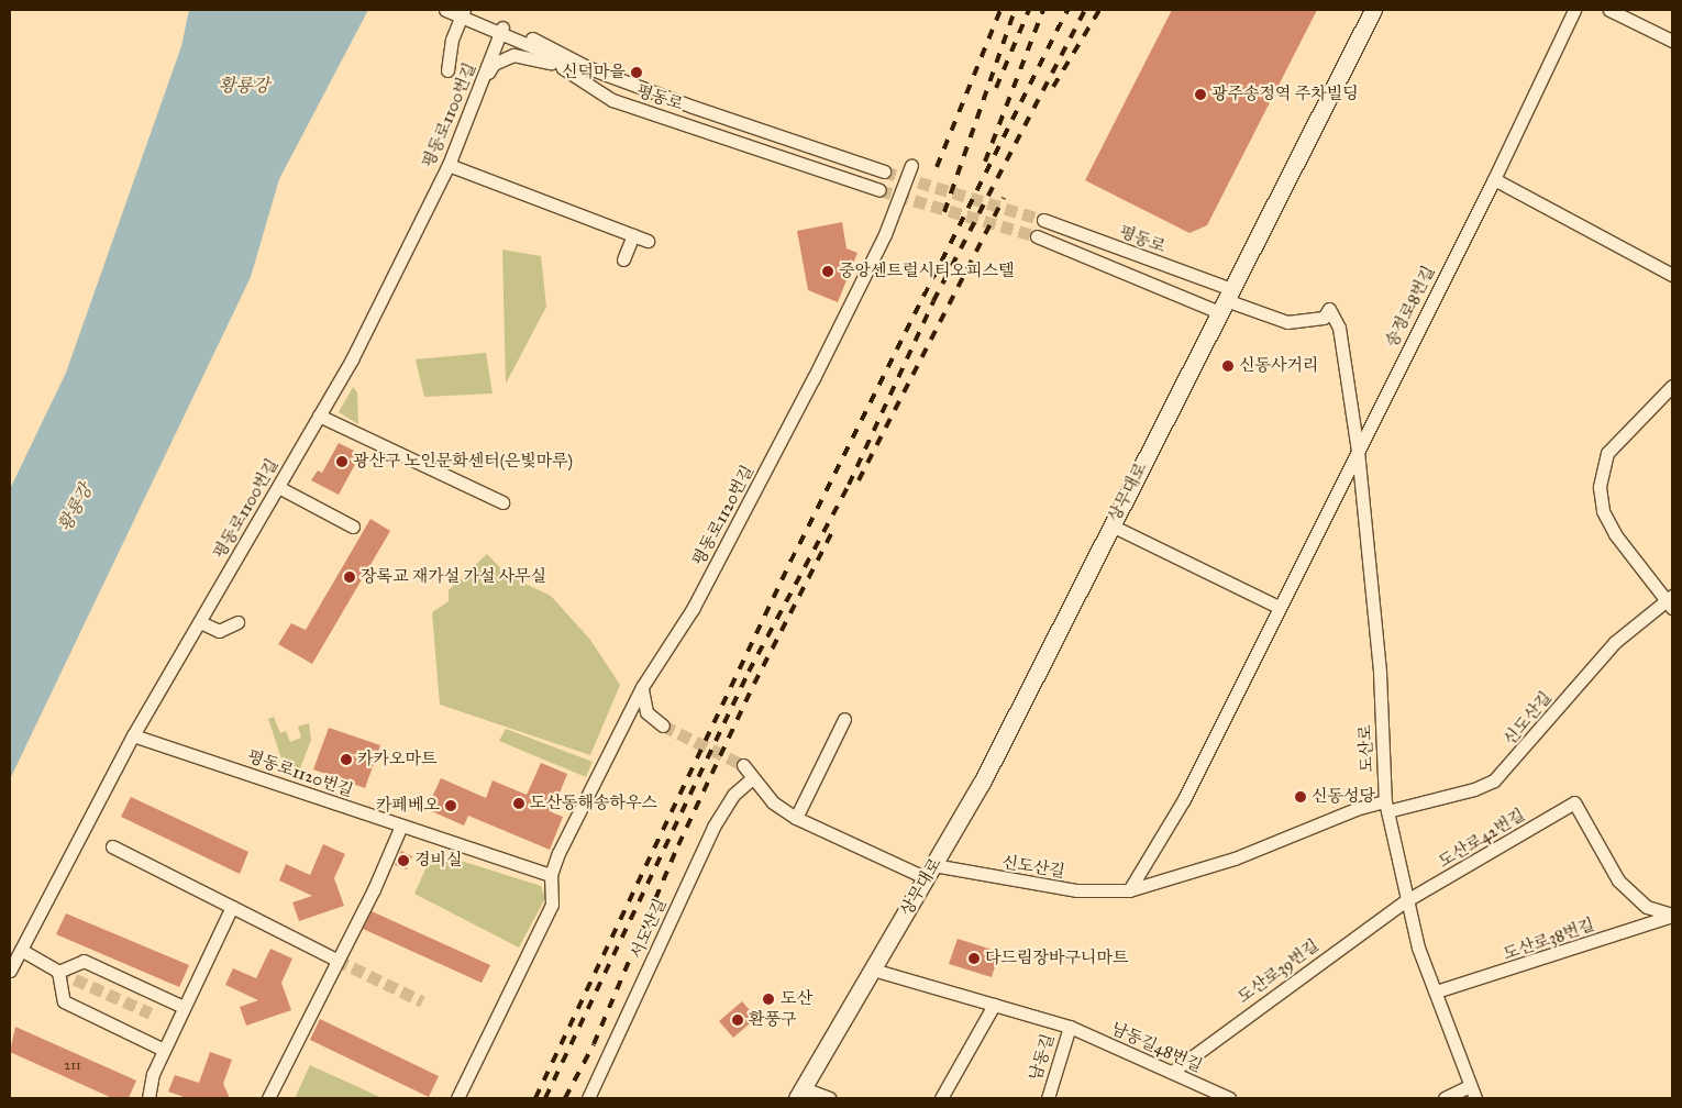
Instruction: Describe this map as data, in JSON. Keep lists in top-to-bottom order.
{
  "streets": {
    "main road": ["상무대로"],
    "street": [
      "평동로",
      "평동로1100번길",
      "송정로8번길",
      "평동로1120번길",
      "신도산길",
      "도산로",
      "도산로42번길",
      "서도산길",
      "도산로38번길",
      "도산로39번길",
      "남동길48번길",
      "남동길"
    ]
  },
  "crossings": [
    ["평동로", "평동로1100번길"],
    ["평동로", "상무대로"],
    ["평동로", "도산로"],
    ["평동로1100번길", "평동로1120번길"],
    ["송정로8번길", "도산로"],
    ["상무대로", "신도산길"],
    ["상무대로", "도산로"],
    ["신도산길", "도산로"],
    ["신도산길", "서도산길"],
    ["도산로", "도산로42번길"],
    ["도산로", "도산로38번길"],
    ["도산로", "도산로39번길"],
    ["도산로42번길", "도산로38번길"],
    ["도산로42번길", "도산로39번길"],
    ["도산로39번길", "남동길48번길"],
    ["남동길48번길", "남동길"]
  ],
  "water": ["황룡강"],
  "places": [
    "신덕마을",
    "광주송정역 주차빌딩",
    "중앙센트럴시티오피스텔",
    "신동사거리",
    "광산구 노인문화센터(은빛마루)",
    "장록교 재가설 가설 사무실",
    "카카오마트",
    "신동성당",
    "도산동해송하우스",
    "카페베오",
    "경비실",
    "다드림장바구니마트",
    "도산",
    "환풍구"
  ],
  "house_numbers": ["211"]
}
